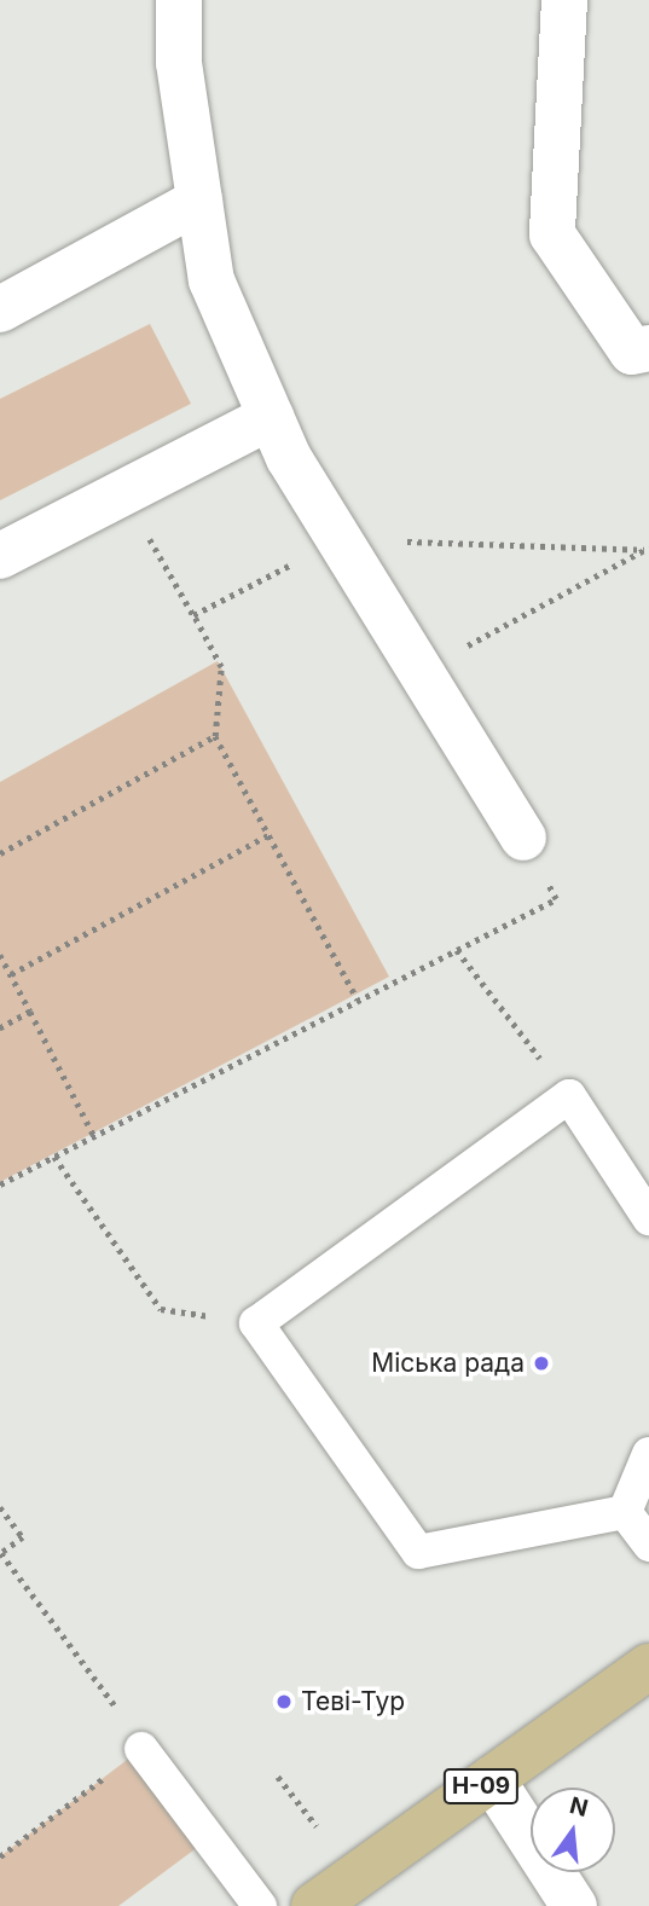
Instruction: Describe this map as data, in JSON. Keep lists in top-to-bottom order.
{
  "streets": {
    "main road": ["Н-09"]
  },
  "places": ["Міська рада", "Теві-Тур"],
  "north": "top"
}
